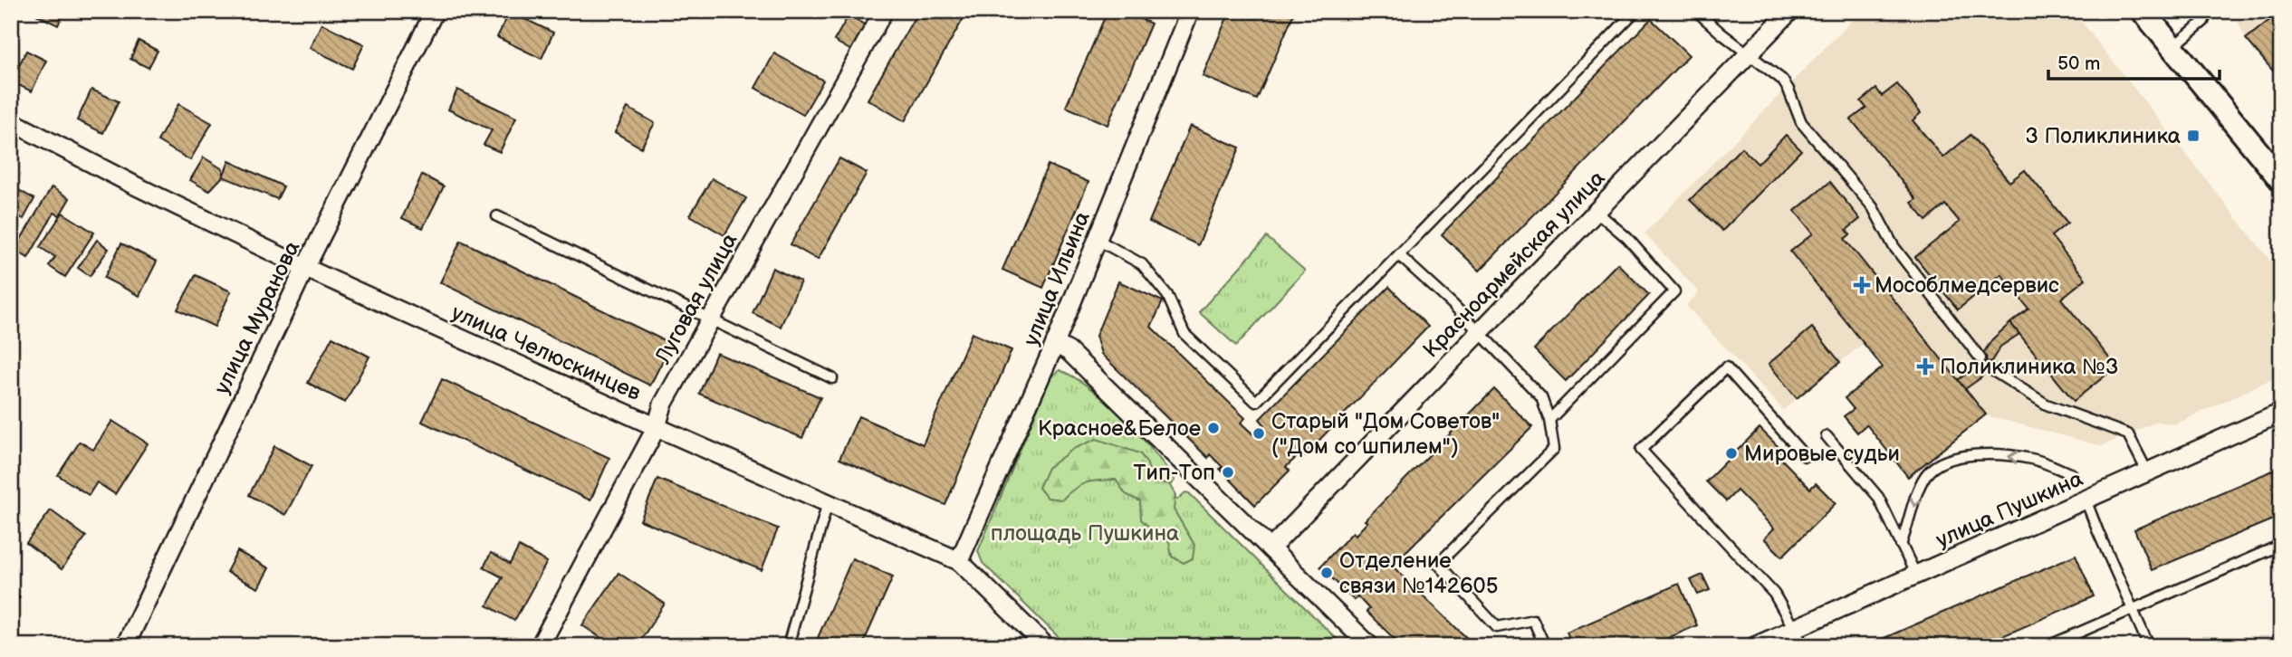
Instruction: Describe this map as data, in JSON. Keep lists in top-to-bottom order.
{
  "streets": {
    "street": [
      "Красноармейская улица",
      "улица Ильина",
      "Луговая улица",
      "улица Муранова",
      "улица Челюскинцев",
      "улица Пушкина"
    ]
  },
  "crossings": [
    ["улица Ильина", "улица Челюскинцев"],
    ["Луговая улица", "улица Челюскинцев"],
    ["улица Муранова", "улица Челюскинцев"]
  ],
  "parks": ["площадь Пушкина"],
  "places": {
    "transit": ["3 Поликлиника"],
    "health": ["Мособлмедсервис", "Поликлиника №3"],
    "other": [
      "Красное&Белое",
      "Старый \"Дом Советов\" (\"Дом со шпилем\")",
      "Мировые судьи",
      "Тип-Топ",
      "Отделение связи №142605"
    ]
  },
  "scale_bar": "50 m"
}
